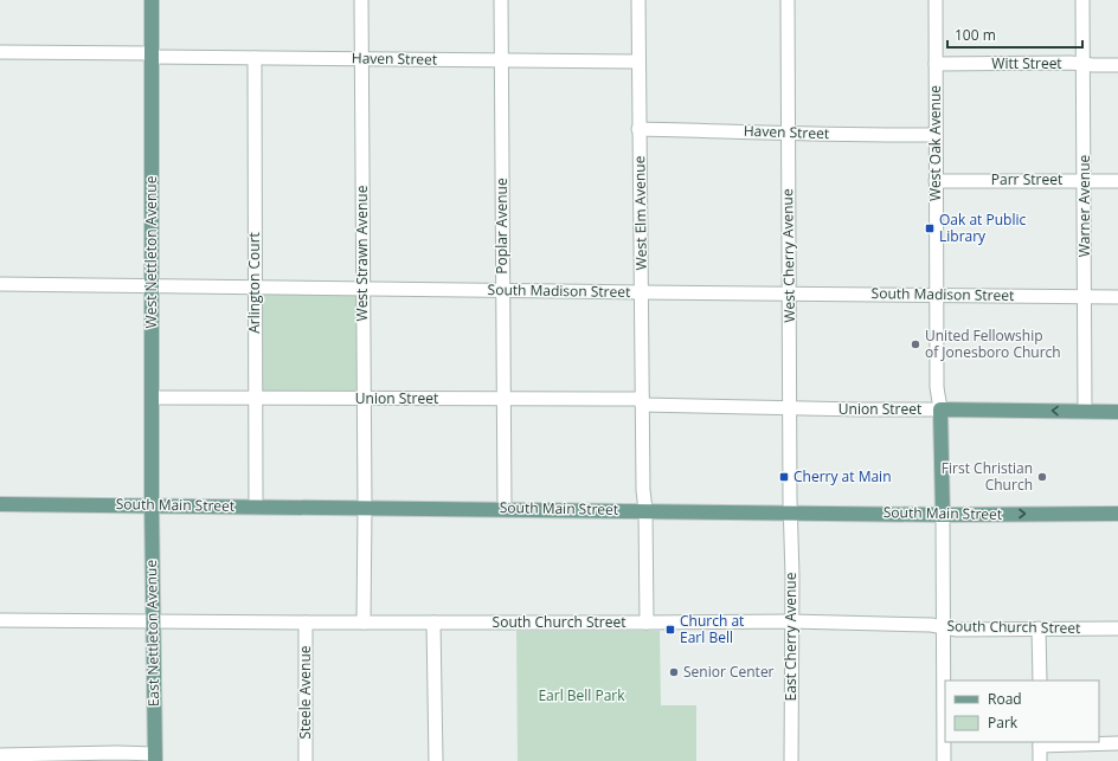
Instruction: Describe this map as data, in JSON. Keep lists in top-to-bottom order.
{
  "streets": {
    "main road": [
      "West Oak Avenue",
      "West Nettleton Avenue",
      "Union Street",
      "South Main Street",
      "East Nettleton Avenue"
    ],
    "street": [
      "Haven Street",
      "Witt Street",
      "Parr Street",
      "Warner Avenue",
      "West Elm Avenue",
      "Poplar Avenue",
      "West Strawn Avenue",
      "West Cherry Avenue",
      "Arlington Court",
      "South Madison Street",
      "South Church Street",
      "East Cherry Avenue",
      "Steele Avenue"
    ]
  },
  "crossings": [
    ["Haven Street", "West Oak Avenue"],
    ["Haven Street", "West Elm Avenue"],
    ["Haven Street", "Poplar Avenue"],
    ["Haven Street", "West Nettleton Avenue"],
    ["Haven Street", "West Strawn Avenue"],
    ["Haven Street", "West Cherry Avenue"],
    ["Haven Street", "Arlington Court"],
    ["Witt Street", "West Oak Avenue"],
    ["Witt Street", "Warner Avenue"],
    ["West Oak Avenue", "Parr Street"],
    ["West Oak Avenue", "South Madison Street"],
    ["West Oak Avenue", "Union Street"],
    ["West Oak Avenue", "South Main Street"],
    ["Parr Street", "Warner Avenue"],
    ["Warner Avenue", "South Madison Street"],
    ["Warner Avenue", "Union Street"],
    ["West Elm Avenue", "South Madison Street"],
    ["West Elm Avenue", "Union Street"],
    ["West Elm Avenue", "South Main Street"],
    ["West Elm Avenue", "South Church Street"],
    ["Poplar Avenue", "South Madison Street"],
    ["Poplar Avenue", "Union Street"],
    ["Poplar Avenue", "South Main Street"],
    ["West Nettleton Avenue", "South Madison Street"],
    ["West Nettleton Avenue", "Union Street"],
    ["West Nettleton Avenue", "South Main Street"],
    ["West Nettleton Avenue", "East Nettleton Avenue"],
    ["West Strawn Avenue", "South Madison Street"],
    ["West Strawn Avenue", "Union Street"],
    ["West Strawn Avenue", "South Main Street"],
    ["West Strawn Avenue", "South Church Street"],
    ["West Cherry Avenue", "South Madison Street"],
    ["West Cherry Avenue", "Union Street"],
    ["West Cherry Avenue", "South Main Street"],
    ["West Cherry Avenue", "East Cherry Avenue"],
    ["Arlington Court", "South Madison Street"],
    ["Arlington Court", "Union Street"],
    ["Arlington Court", "South Main Street"],
    ["South Main Street", "East Nettleton Avenue"],
    ["South Main Street", "East Cherry Avenue"],
    ["South Church Street", "East Nettleton Avenue"],
    ["South Church Street", "East Cherry Avenue"],
    ["South Church Street", "Steele Avenue"]
  ],
  "parks": ["Earl Bell Park"],
  "places": {
    "transit": ["Oak at Public Library", "Cherry at Main", "Church at Earl Bell"],
    "other": ["United Fellowship of Jonesboro Church", "First Christian Church", "Senior Center"]
  },
  "legend": ["Road", "Park"],
  "scale_bar": "100 m"
}
